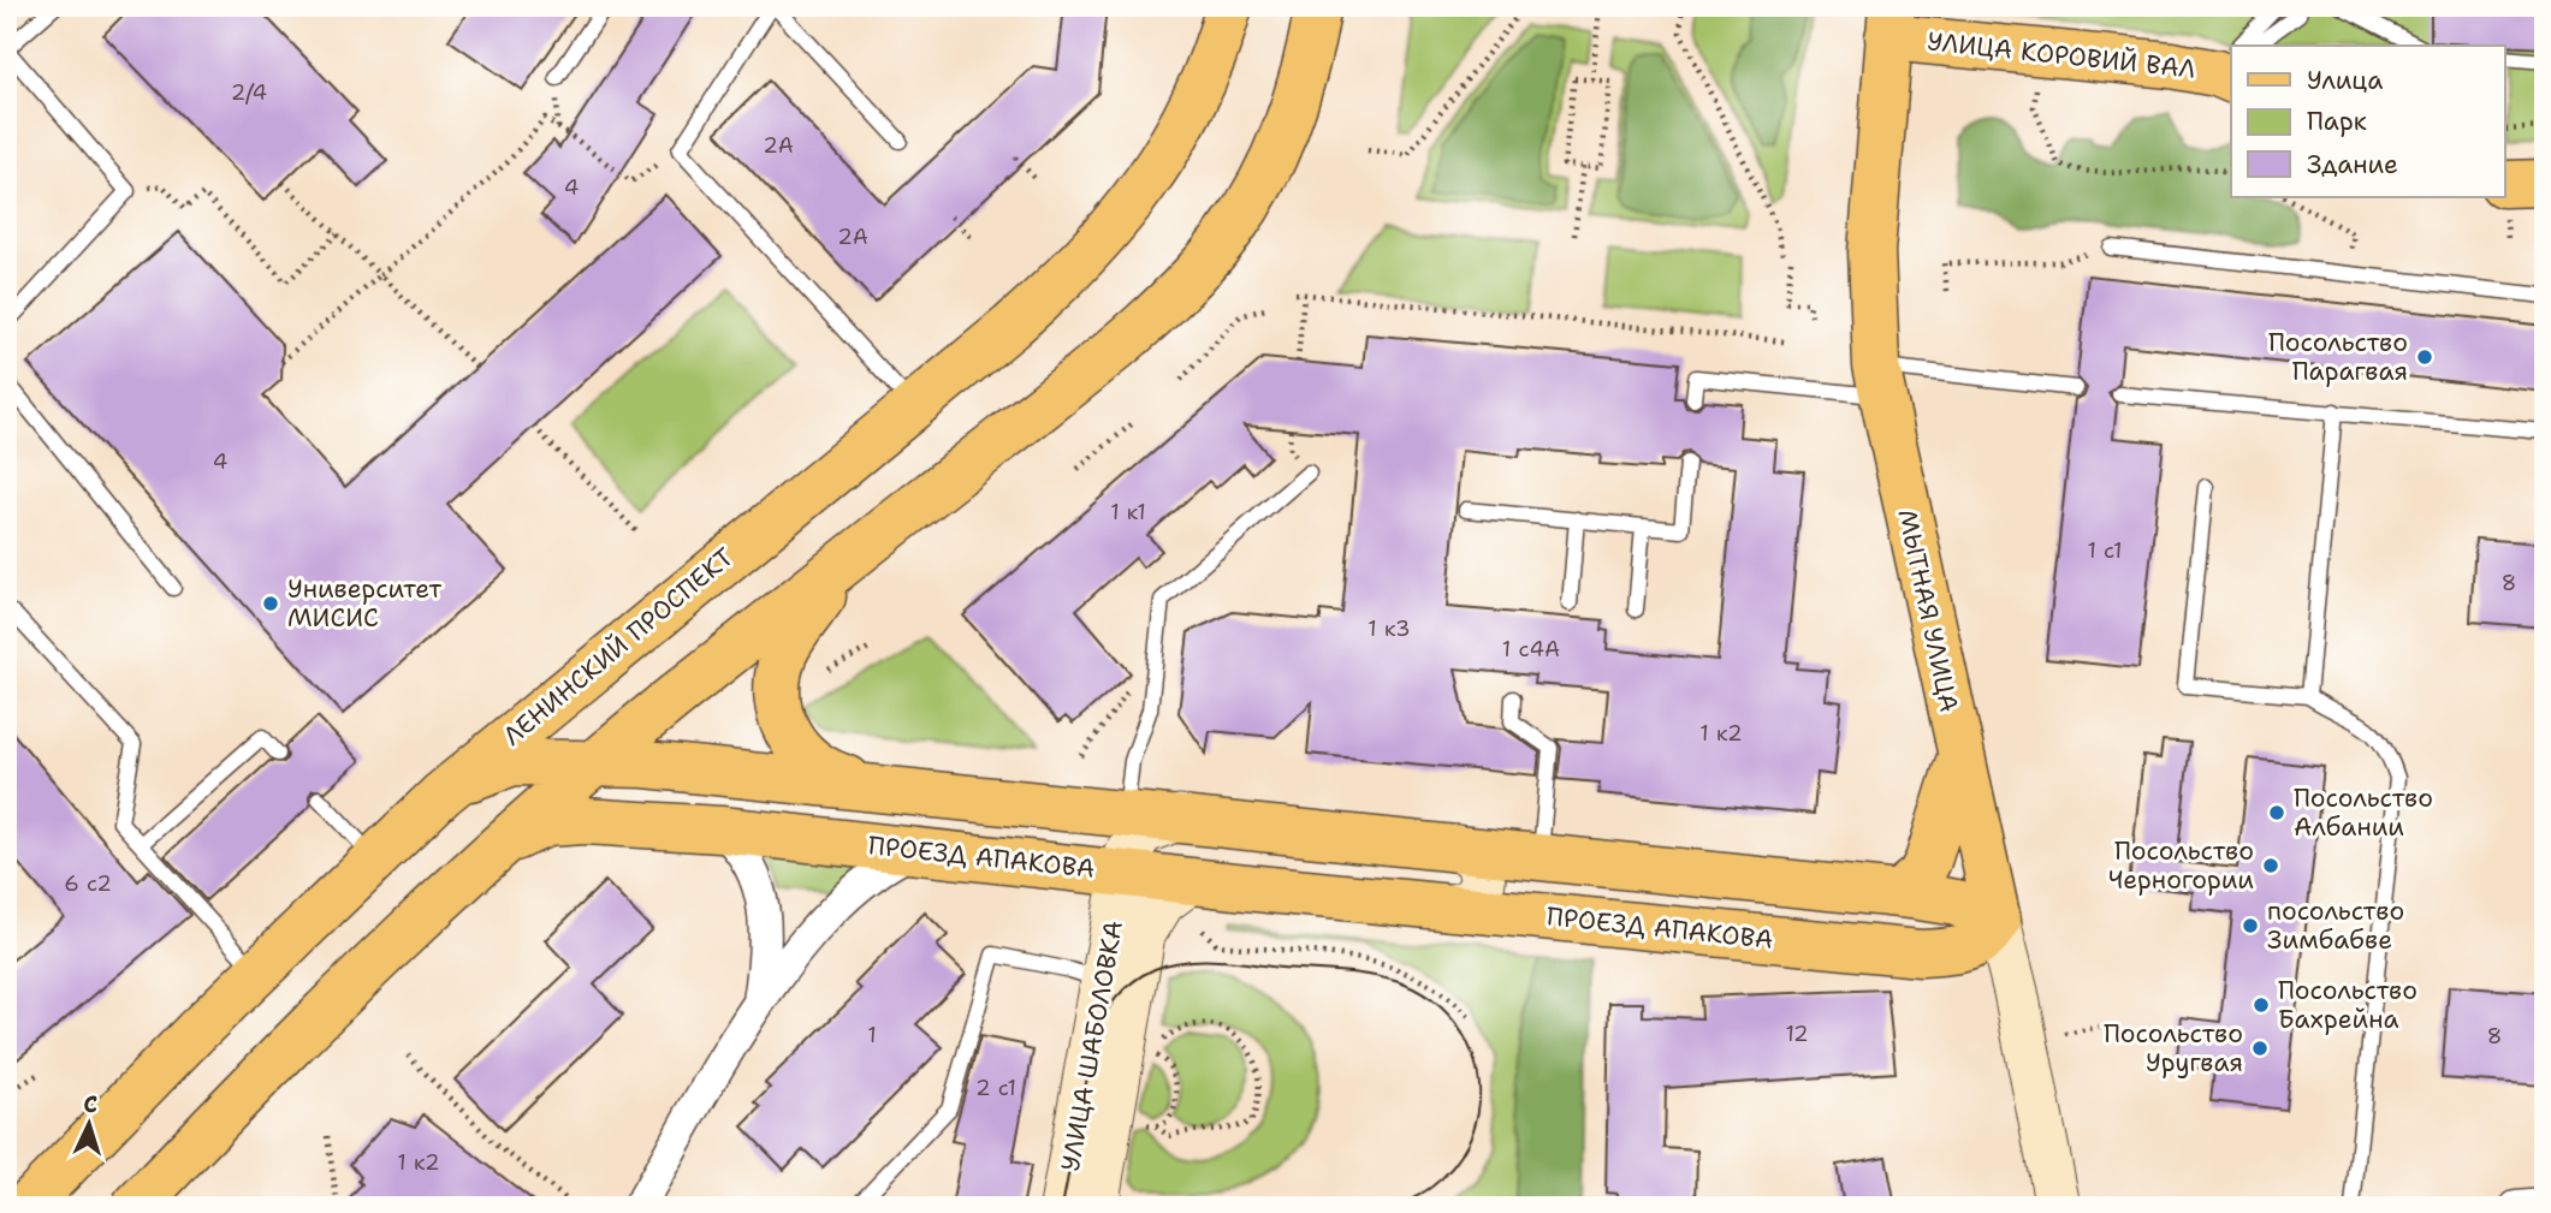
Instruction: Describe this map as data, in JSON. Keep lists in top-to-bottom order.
{
  "streets": {
    "main road": [
      "УЛИЦА КОРОВИЙ ВАЛ",
      "МЫТНАЯ УЛИЦА",
      "ЛЕНИНСКИЙ ПРОСПЕКТ",
      "ПРОЕЗД АПАКОВА",
      "УЛИЦА ШАБОЛОВКА"
    ]
  },
  "crossings": [
    ["УЛИЦА КОРОВИЙ ВАЛ", "МЫТНАЯ УЛИЦА"],
    ["МЫТНАЯ УЛИЦА", "ПРОЕЗД АПАКОВА"],
    ["ПРОЕЗД АПАКОВА", "УЛИЦА ШАБОЛОВКА"]
  ],
  "places": [
    "Посольство Парагвая",
    "Университет МИСИС",
    "Посольство Албании",
    "Посольство Черногории",
    "посольство Зимбабве",
    "Посольство Бахрейна",
    "Посольство Уругвая"
  ],
  "house_numbers": [
    "2/4",
    "2А",
    "4",
    "2А",
    "4",
    "1 к1",
    "1 с1",
    "8",
    "1 к3",
    "1 с4А",
    "1 к2",
    "6 с2",
    "12",
    "1",
    "8",
    "2 с1",
    "1 к2"
  ],
  "legend": ["Улица", "Парк", "Здание"],
  "north": "top"
}
